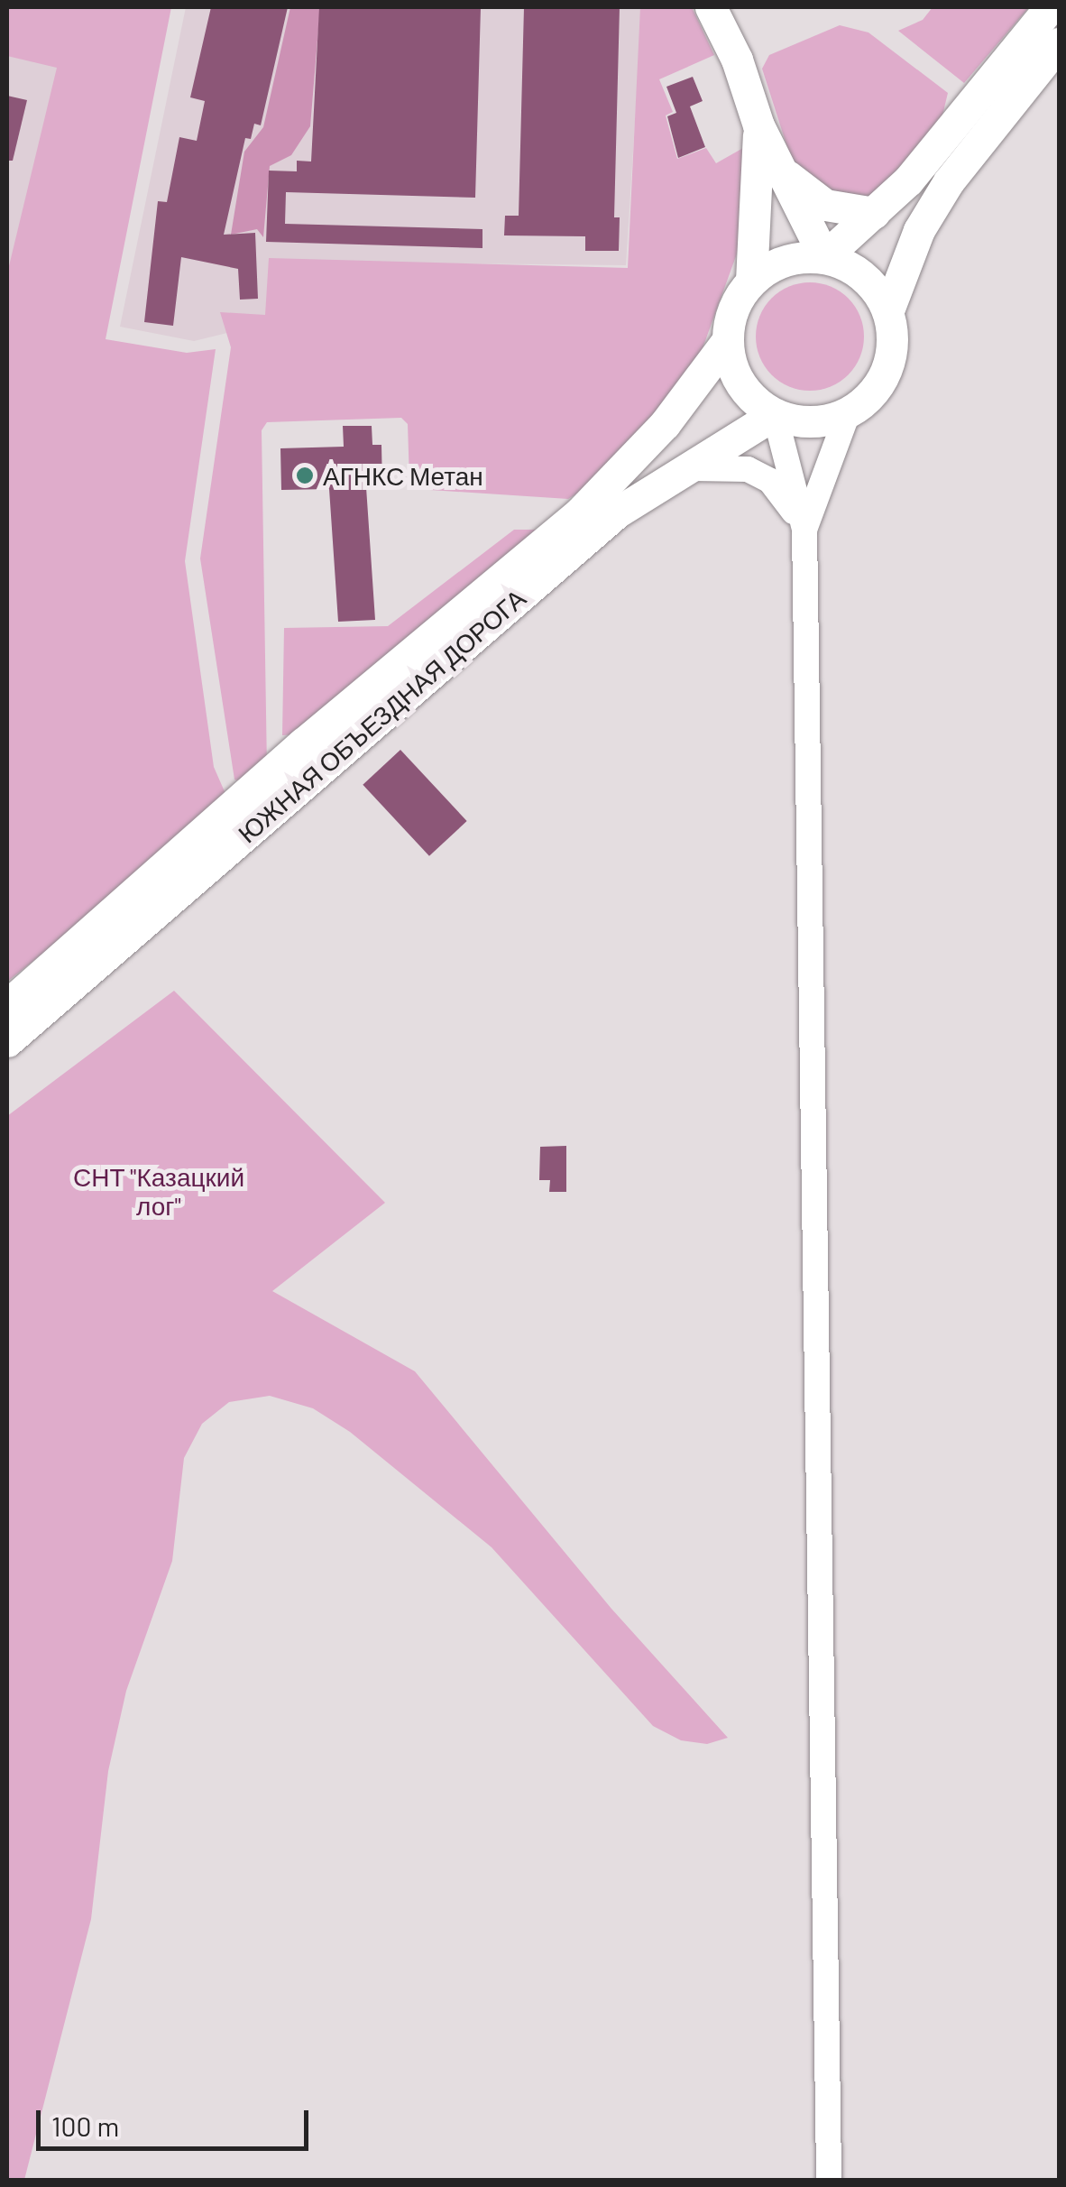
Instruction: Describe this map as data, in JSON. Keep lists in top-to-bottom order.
{
  "streets": {
    "main road": ["ЮЖНАЯ ОБЪЕЗДНАЯ ДОРОГА"]
  },
  "parks": ["СНТ \"Казацкий лог\""],
  "places": ["АГНКС Метан"],
  "scale_bar": "100 m"
}
